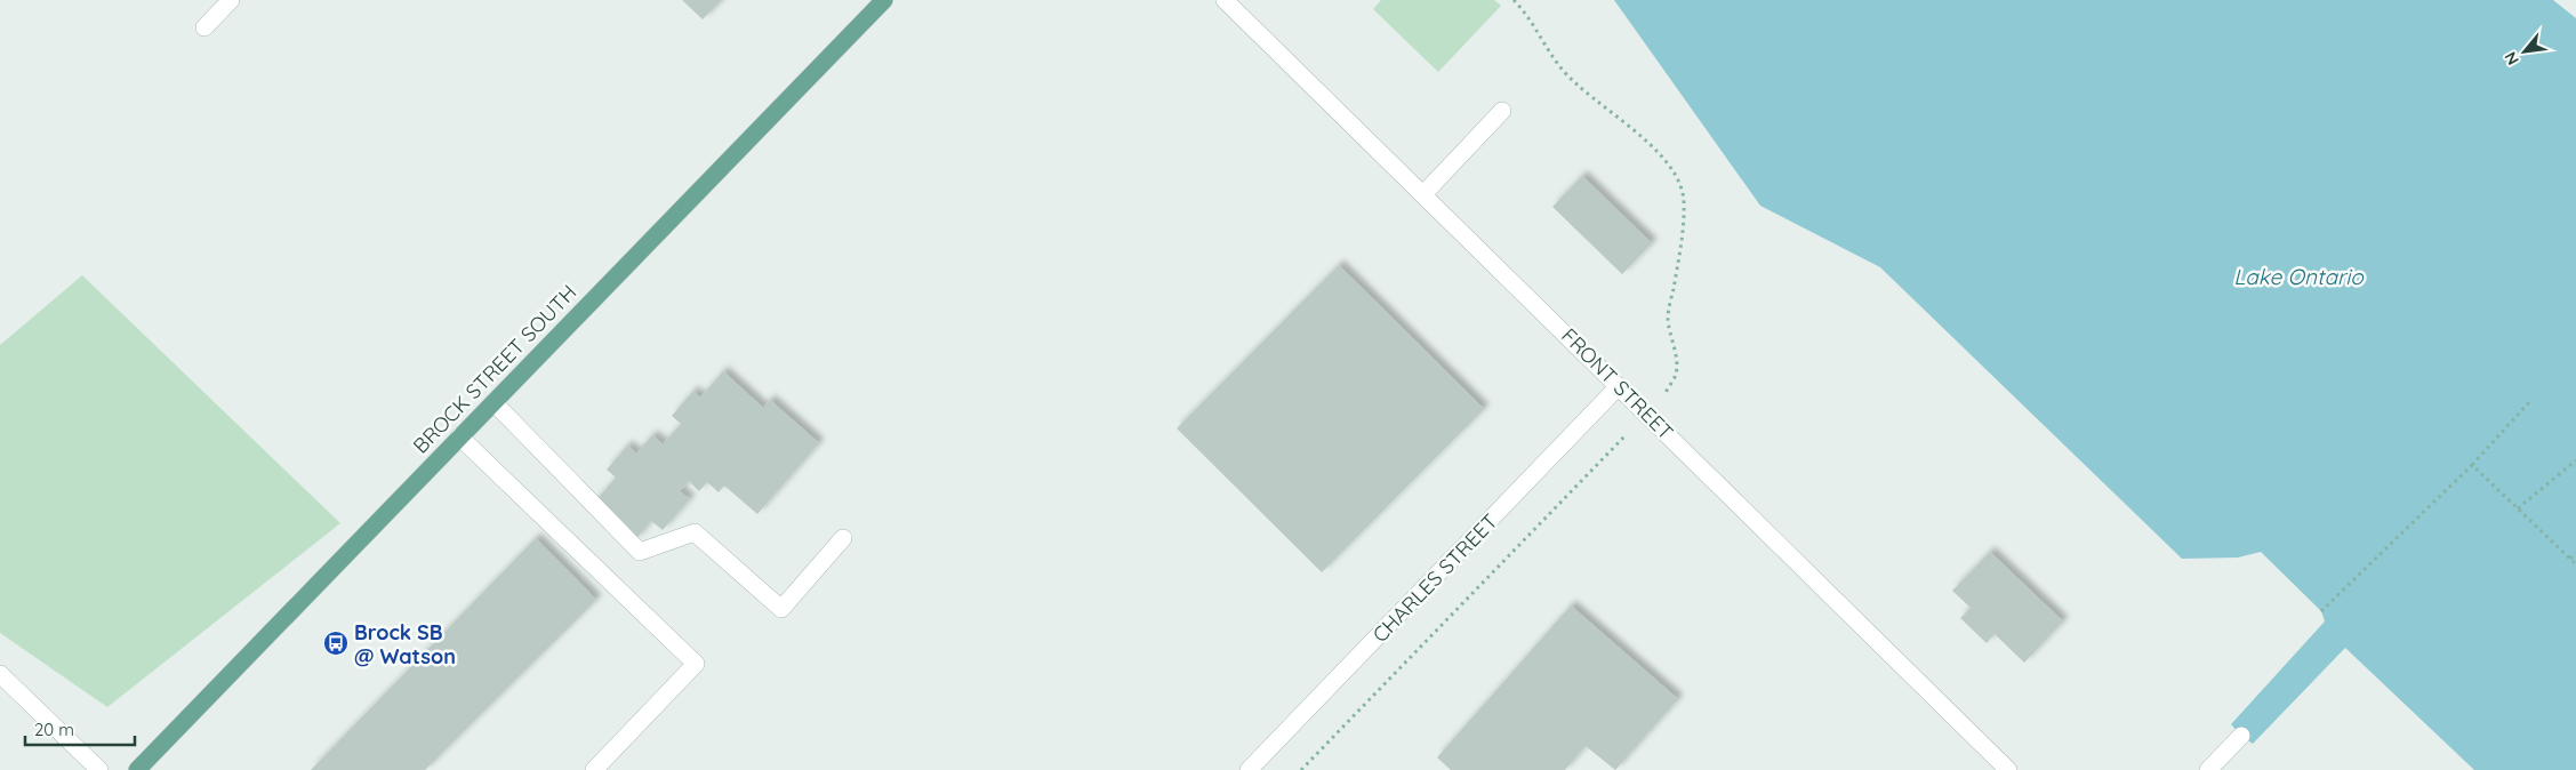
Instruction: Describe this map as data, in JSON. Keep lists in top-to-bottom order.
{
  "streets": {
    "main road": ["BROCK STREET SOUTH"],
    "street": ["FRONT STREET", "CHARLES STREET"]
  },
  "crossings": [
    ["FRONT STREET", "CHARLES STREET"]
  ],
  "water": ["Lake Ontario"],
  "places": {
    "bus stop": ["Brock SB @ Watson"]
  },
  "scale_bar": "20 m",
  "north": "bottom left"
}
